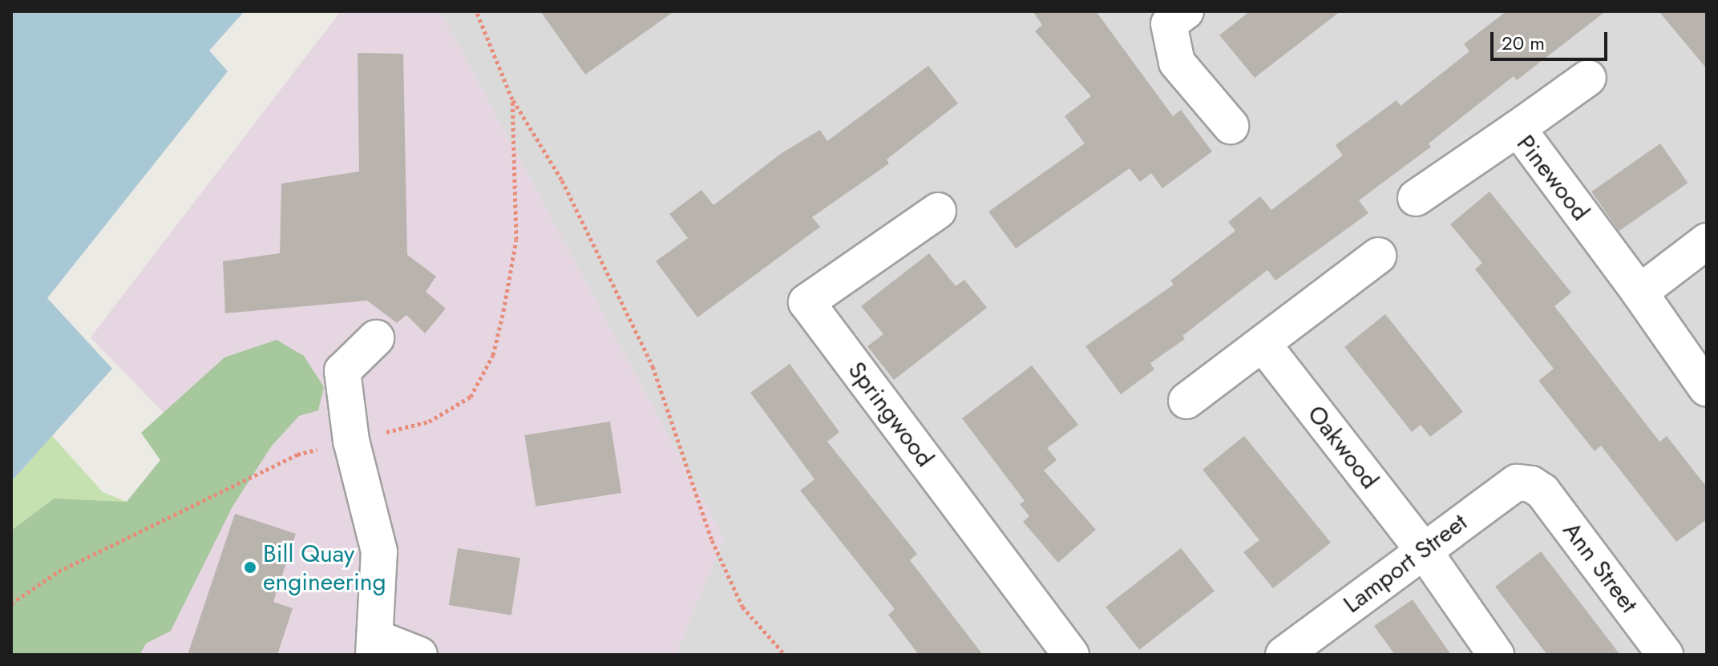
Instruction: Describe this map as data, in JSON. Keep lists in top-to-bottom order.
{
  "streets": {
    "street": [
      "Pinewood",
      "Springwood",
      "Oakwood",
      "Lamport Street",
      "Ann Street"
    ]
  },
  "crossings": [
    ["Oakwood", "Lamport Street"],
    ["Lamport Street", "Ann Street"]
  ],
  "places": ["Bill Quay engineering"],
  "scale_bar": "20 m"
}
